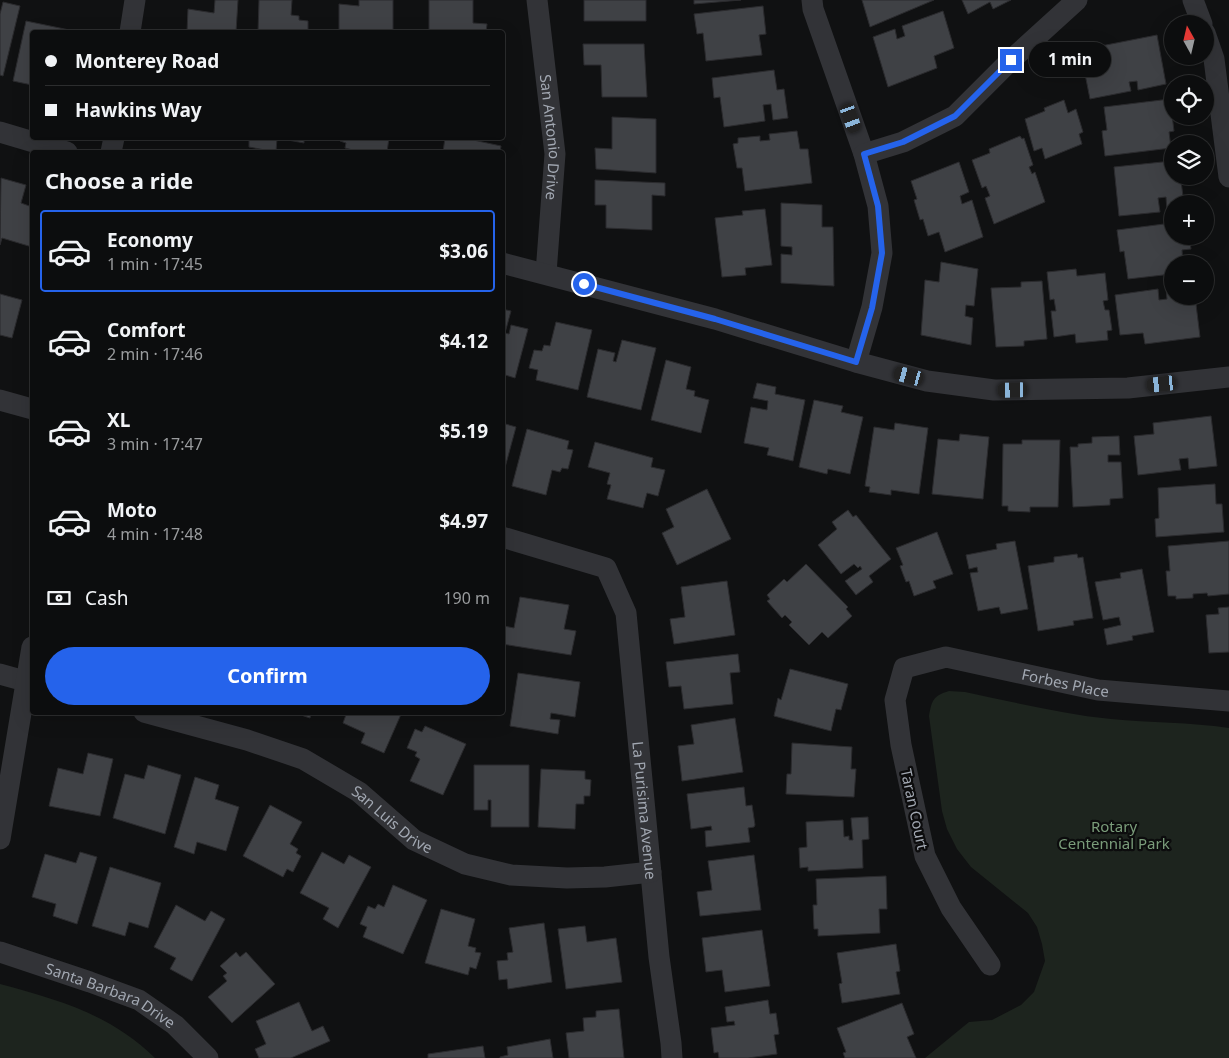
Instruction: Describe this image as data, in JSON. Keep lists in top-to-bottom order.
{
  "streets": {
    "street": [
      "San Antonio Drive",
      "Forbes Place",
      "Taran Court",
      "La Purisima Avenue",
      "San Luis Drive",
      "Santa Barbara Drive"
    ]
  },
  "crossings": [
    ["Forbes Place", "Taran Court"],
    ["La Purisima Avenue", "San Luis Drive"]
  ],
  "parks": ["Rotary Centennial Park"],
  "north": "top",
  "page": {
    "map_buttons": ["+", "−"],
    "banner": ["Monterey Road", "Hawkins Way"],
    "bubble": "1 min",
    "heading": "Choose a ride",
    "list": [
      {
        "name": "Economy",
        "note": "1 min · 17:45",
        "value": "$3.06"
      },
      {
        "name": "Comfort",
        "note": "2 min · 17:46",
        "value": "$4.12"
      },
      {
        "name": "XL",
        "note": "3 min · 17:47",
        "value": "$5.19"
      },
      {
        "name": "Moto",
        "note": "4 min · 17:48",
        "value": "$4.97"
      }
    ],
    "pay": ["Cash", "190 m"],
    "buttons": "Confirm"
  }
}
